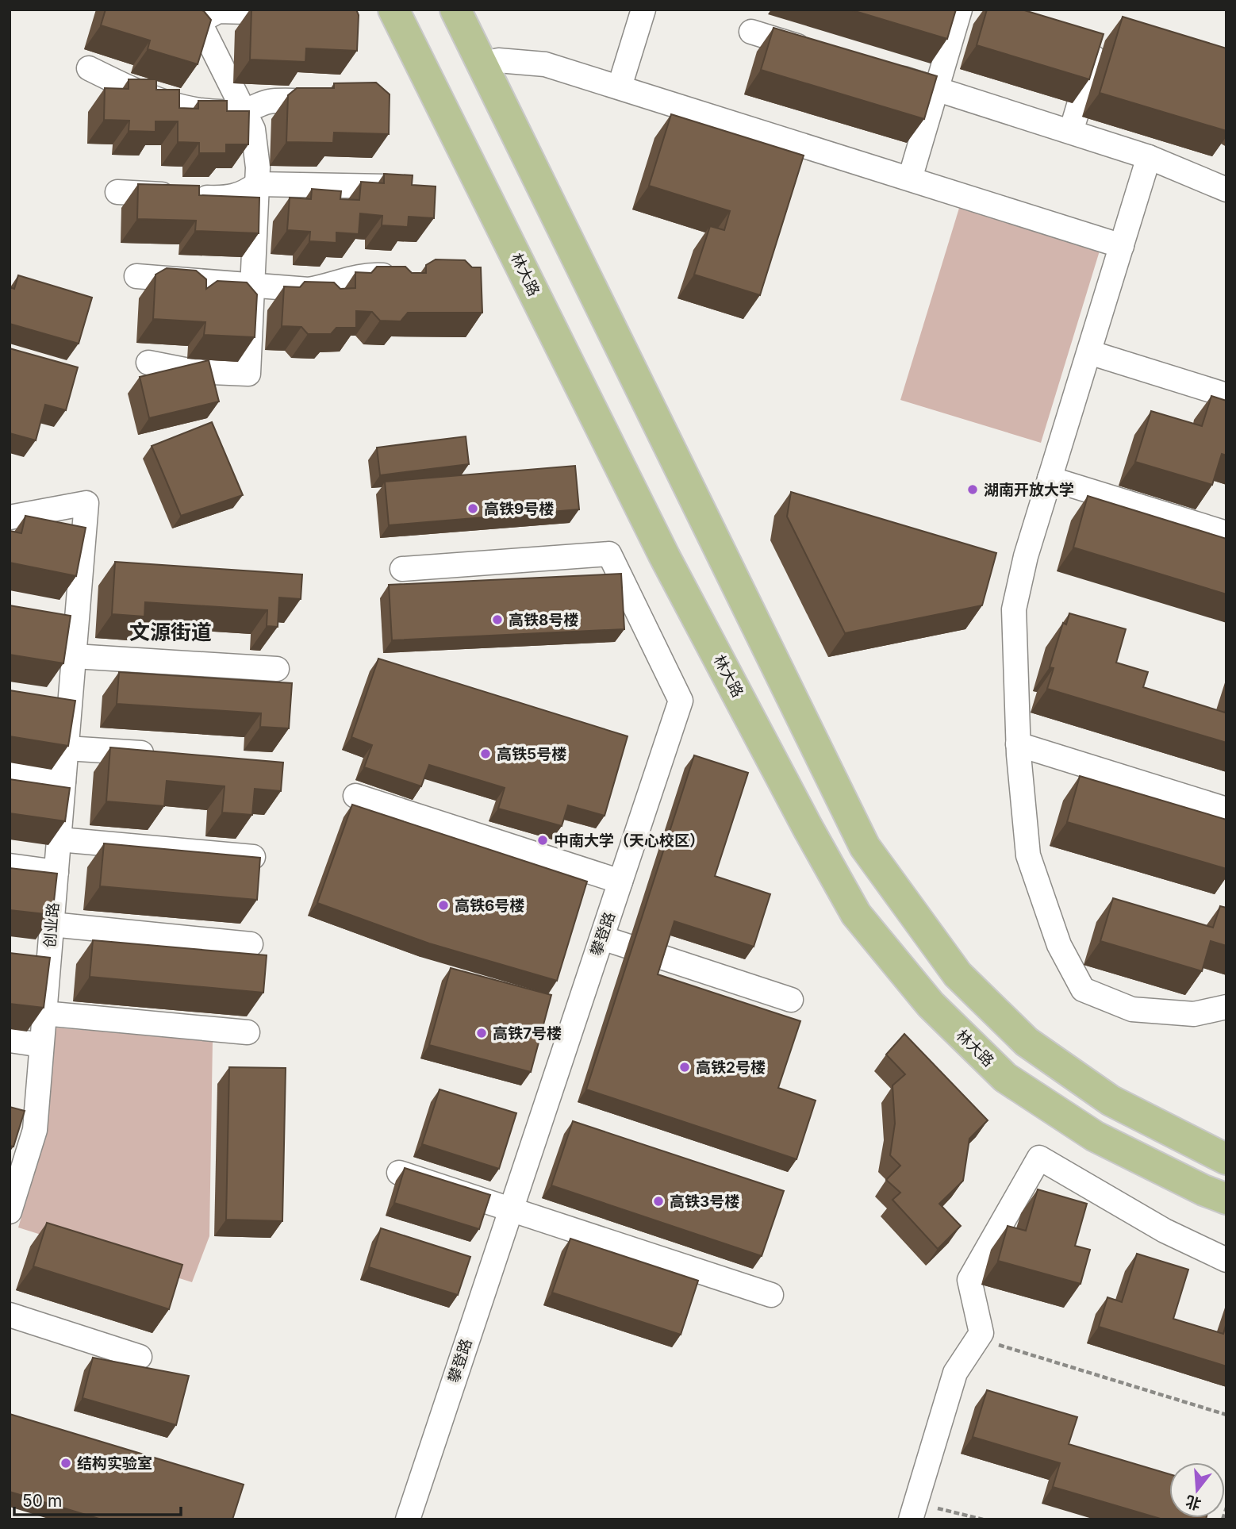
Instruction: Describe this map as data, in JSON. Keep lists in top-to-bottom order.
{
  "streets": {
    "main road": ["林大路"],
    "street": ["创业路", "攀登路"]
  },
  "districts": ["文源街道"],
  "places": [
    "湖南开放大学",
    "高铁9号楼",
    "高铁8号楼",
    "高铁5号楼",
    "中南大学（天心校区）",
    "高铁6号楼",
    "高铁7号楼",
    "高铁2号楼",
    "高铁3号楼",
    "结构实验室"
  ],
  "scale_bar": "50 m",
  "north": "bottom"
}
